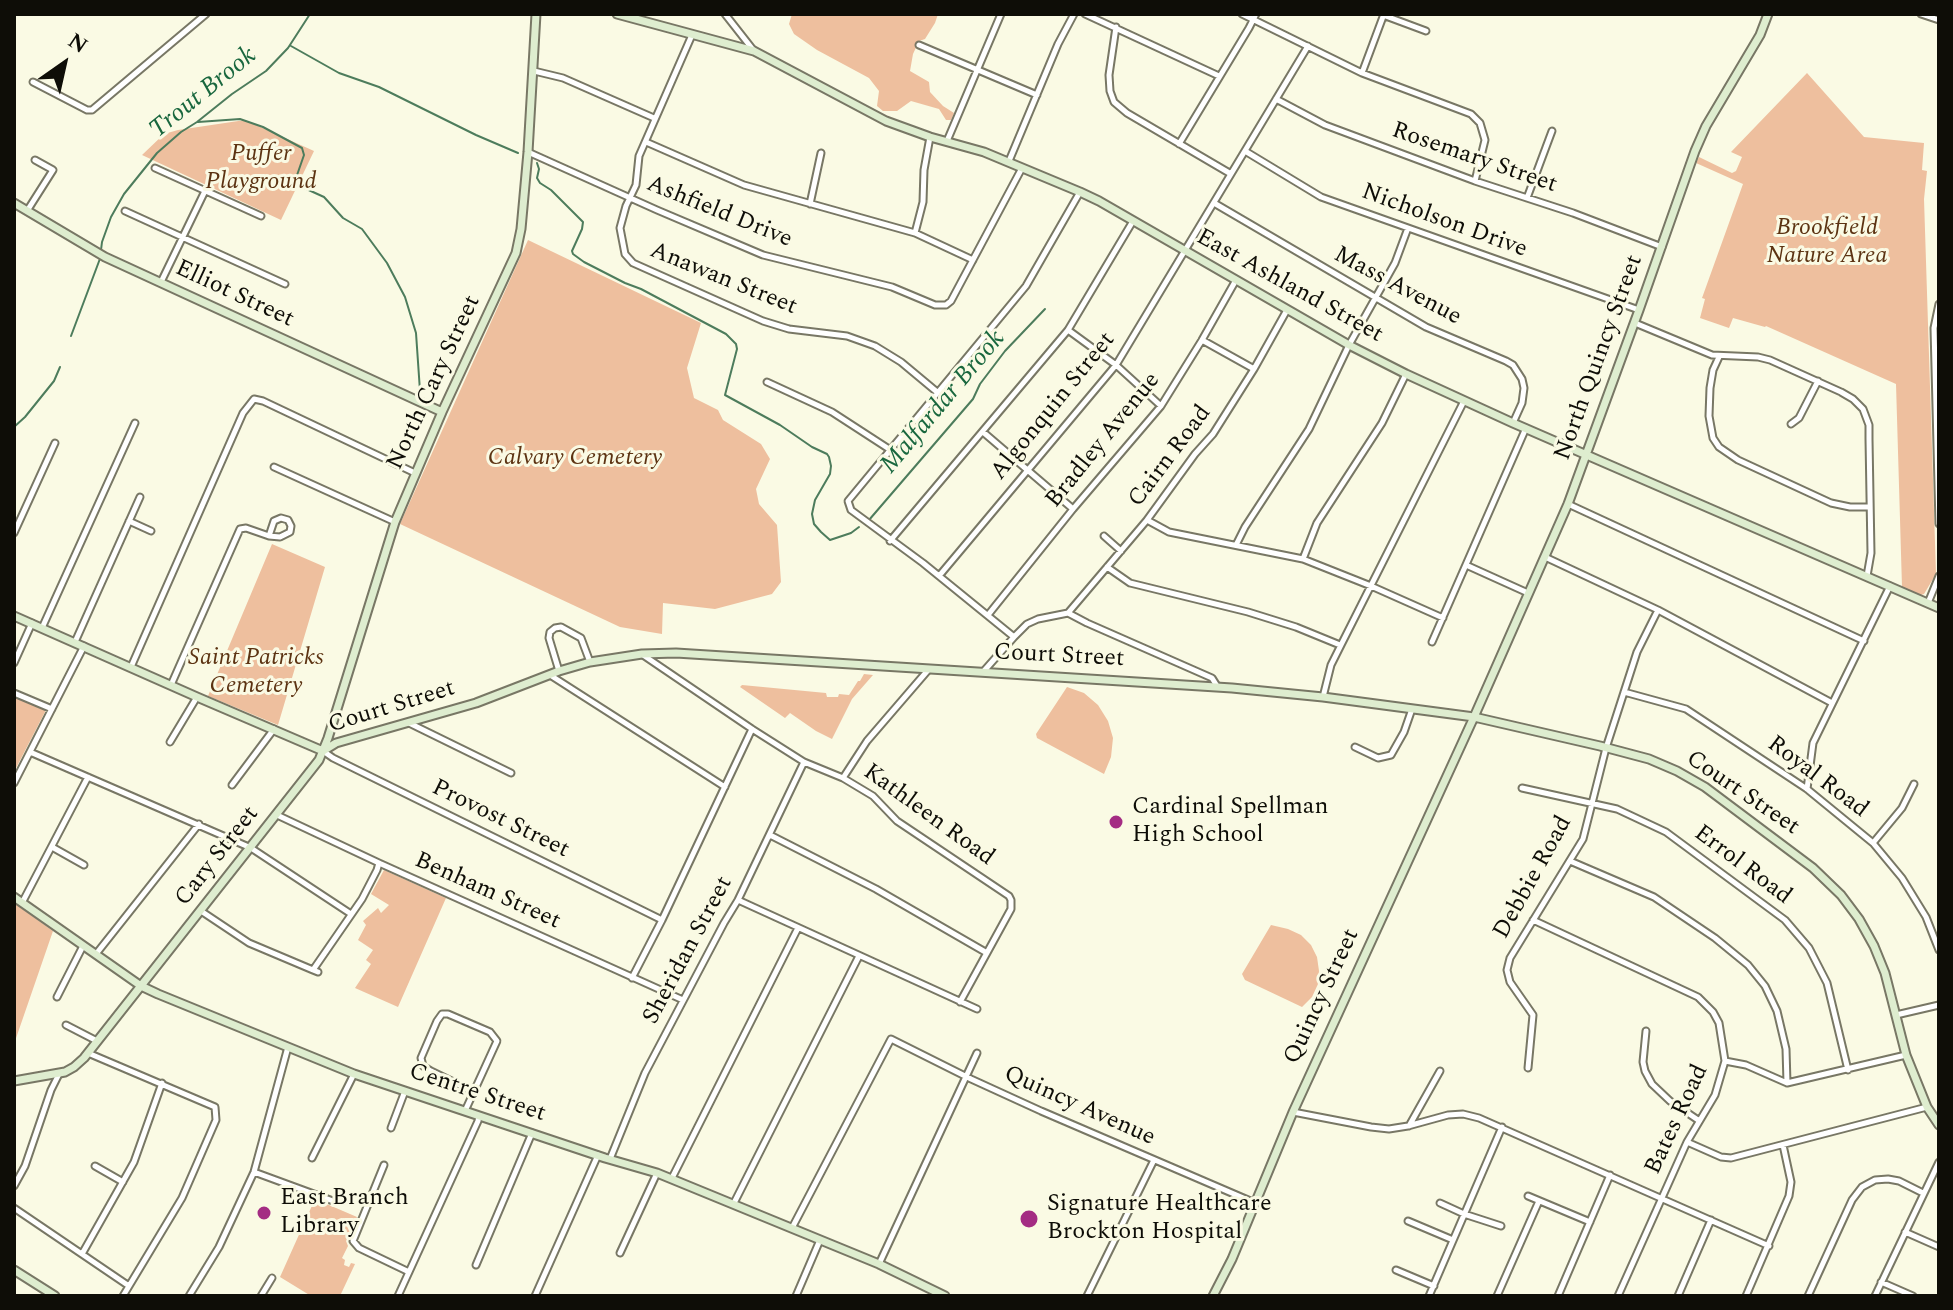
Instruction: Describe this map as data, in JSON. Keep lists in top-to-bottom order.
{
  "streets": {
    "main road": [
      "East Ashland Street",
      "Elliot Street",
      "North Quincy Street",
      "North Cary Street",
      "Court Street",
      "Cary Street",
      "Quincy Street",
      "Centre Street"
    ],
    "street": [
      "Rosemary Street",
      "Ashfield Drive",
      "Nicholson Drive",
      "Anawan Street",
      "Mass Avenue",
      "Algonquin Street",
      "Bradley Avenue",
      "Cairn Road",
      "Royal Road",
      "Kathleen Road",
      "Provost Street",
      "Errol Road",
      "Debbie Road",
      "Benham Street",
      "Sheridan Street",
      "Quincy Avenue",
      "Bates Road"
    ]
  },
  "crossings": [
    ["Rosemary Street", "North Quincy Street"],
    ["Rosemary Street", "Algonquin Street"],
    ["Ashfield Drive", "Anawan Street"],
    ["Ashfield Drive", "North Cary Street"],
    ["Nicholson Drive", "North Quincy Street"],
    ["Nicholson Drive", "Algonquin Street"],
    ["Anawan Street", "East Ashland Street"],
    ["East Ashland Street", "Mass Avenue"],
    ["East Ashland Street", "North Quincy Street"],
    ["East Ashland Street", "Algonquin Street"],
    ["East Ashland Street", "Bradley Avenue"],
    ["East Ashland Street", "Cairn Road"],
    ["Mass Avenue", "Algonquin Street"],
    ["Elliot Street", "North Cary Street"],
    ["North Quincy Street", "Court Street"],
    ["North Quincy Street", "Quincy Street"],
    ["North Cary Street", "Court Street"],
    ["North Cary Street", "Provost Street"],
    ["North Cary Street", "Cary Street"],
    ["Court Street", "Kathleen Road"],
    ["Court Street", "Provost Street"],
    ["Court Street", "Cary Street"],
    ["Court Street", "Debbie Road"],
    ["Court Street", "Quincy Street"],
    ["Royal Road", "Debbie Road"],
    ["Kathleen Road", "Sheridan Street"],
    ["Provost Street", "Cary Street"],
    ["Cary Street", "Benham Street"],
    ["Cary Street", "Centre Street"],
    ["Errol Road", "Debbie Road"],
    ["Debbie Road", "Bates Road"],
    ["Benham Street", "Sheridan Street"],
    ["Sheridan Street", "Centre Street"],
    ["Quincy Street", "Quincy Avenue"],
    ["Centre Street", "Quincy Avenue"]
  ],
  "water": ["Trout Brook", "Malfardar Brook"],
  "parks": [
    "Puffer Playground",
    "Brookfield Nature Area",
    "Calvary Cemetery",
    "Saint Patricks Cemetery"
  ],
  "places": ["Cardinal Spellman High School", "East Branch Library", "Signature Healthcare Brockton Hospital"],
  "north": "top right"
}
